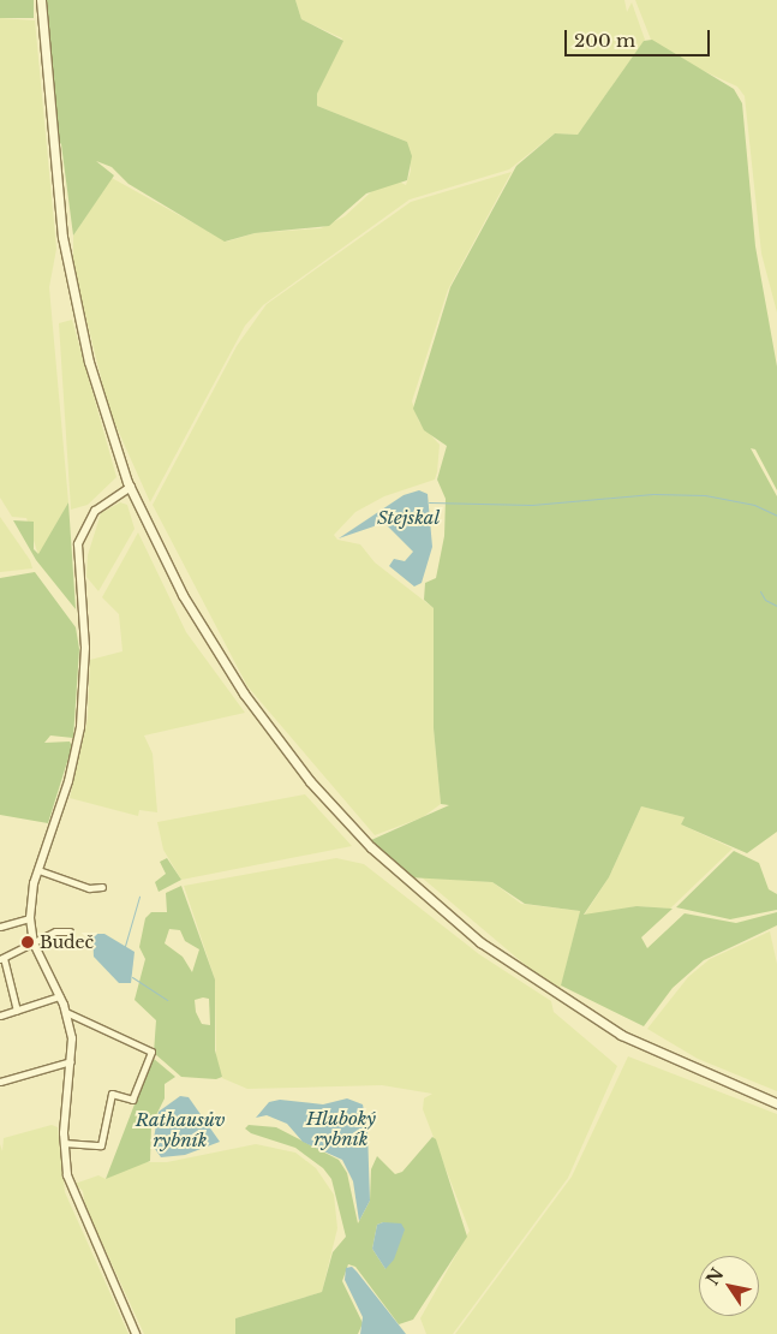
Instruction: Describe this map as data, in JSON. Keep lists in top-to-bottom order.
{
  "water": ["Stejskal", "Hluboký rybník", "Rathausův rybník"],
  "places": ["Budeč"],
  "scale_bar": "200 m",
  "north": "top left"
}
